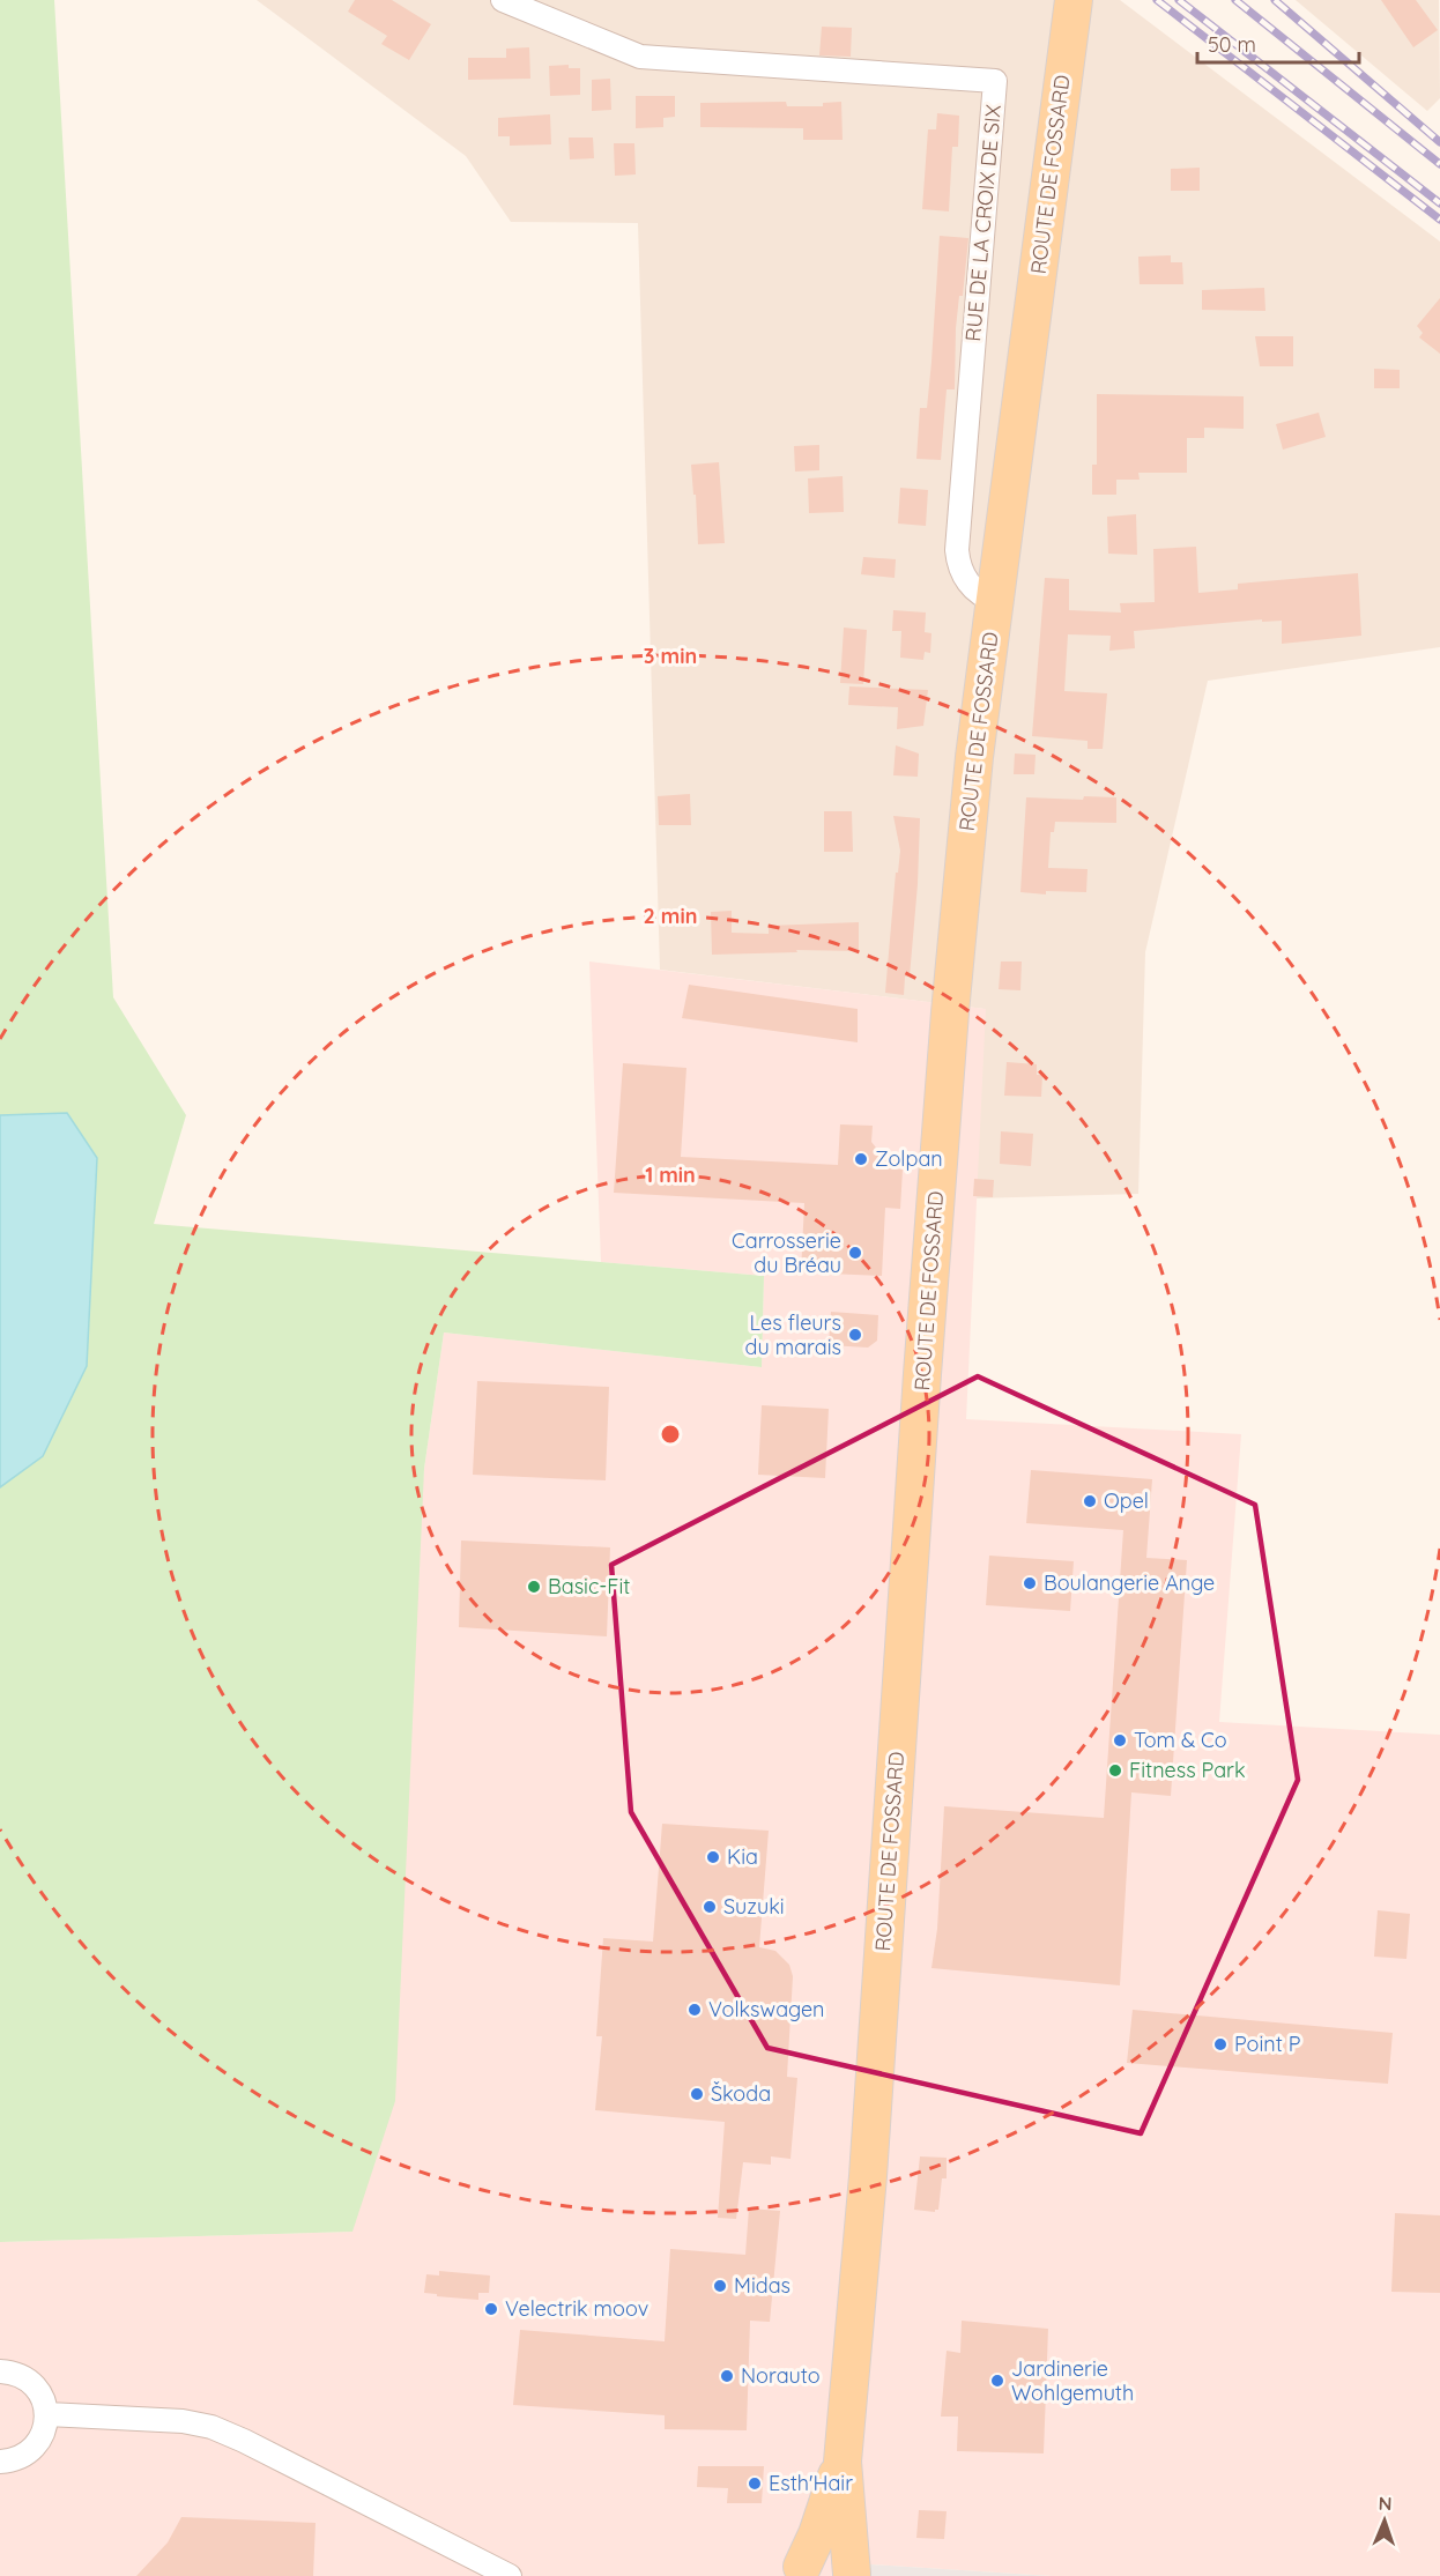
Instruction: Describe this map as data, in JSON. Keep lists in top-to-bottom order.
{
  "streets": {
    "main road": ["ROUTE DE FOSSARD"],
    "street": ["RUE DE LA CROIX DE SIX"]
  },
  "crossings": [
    ["ROUTE DE FOSSARD", "RUE DE LA CROIX DE SIX"]
  ],
  "places": [
    "Zolpan",
    "Carrosserie du Bréau",
    "Les fleurs du marais",
    "Opel",
    "Boulangerie Ange",
    "Basic-Fit",
    "Tom & Co",
    "Fitness Park",
    "Kia",
    "Suzuki",
    "Volkswagen",
    "Point P",
    "Škoda",
    "Midas",
    "Velectrik moov",
    "Norauto",
    "Jardinerie Wohlgemuth",
    "Esth'Hair"
  ],
  "scale_bar": "50 m",
  "north": "top",
  "rings": ["3 min", "2 min", "1 min"]
}
